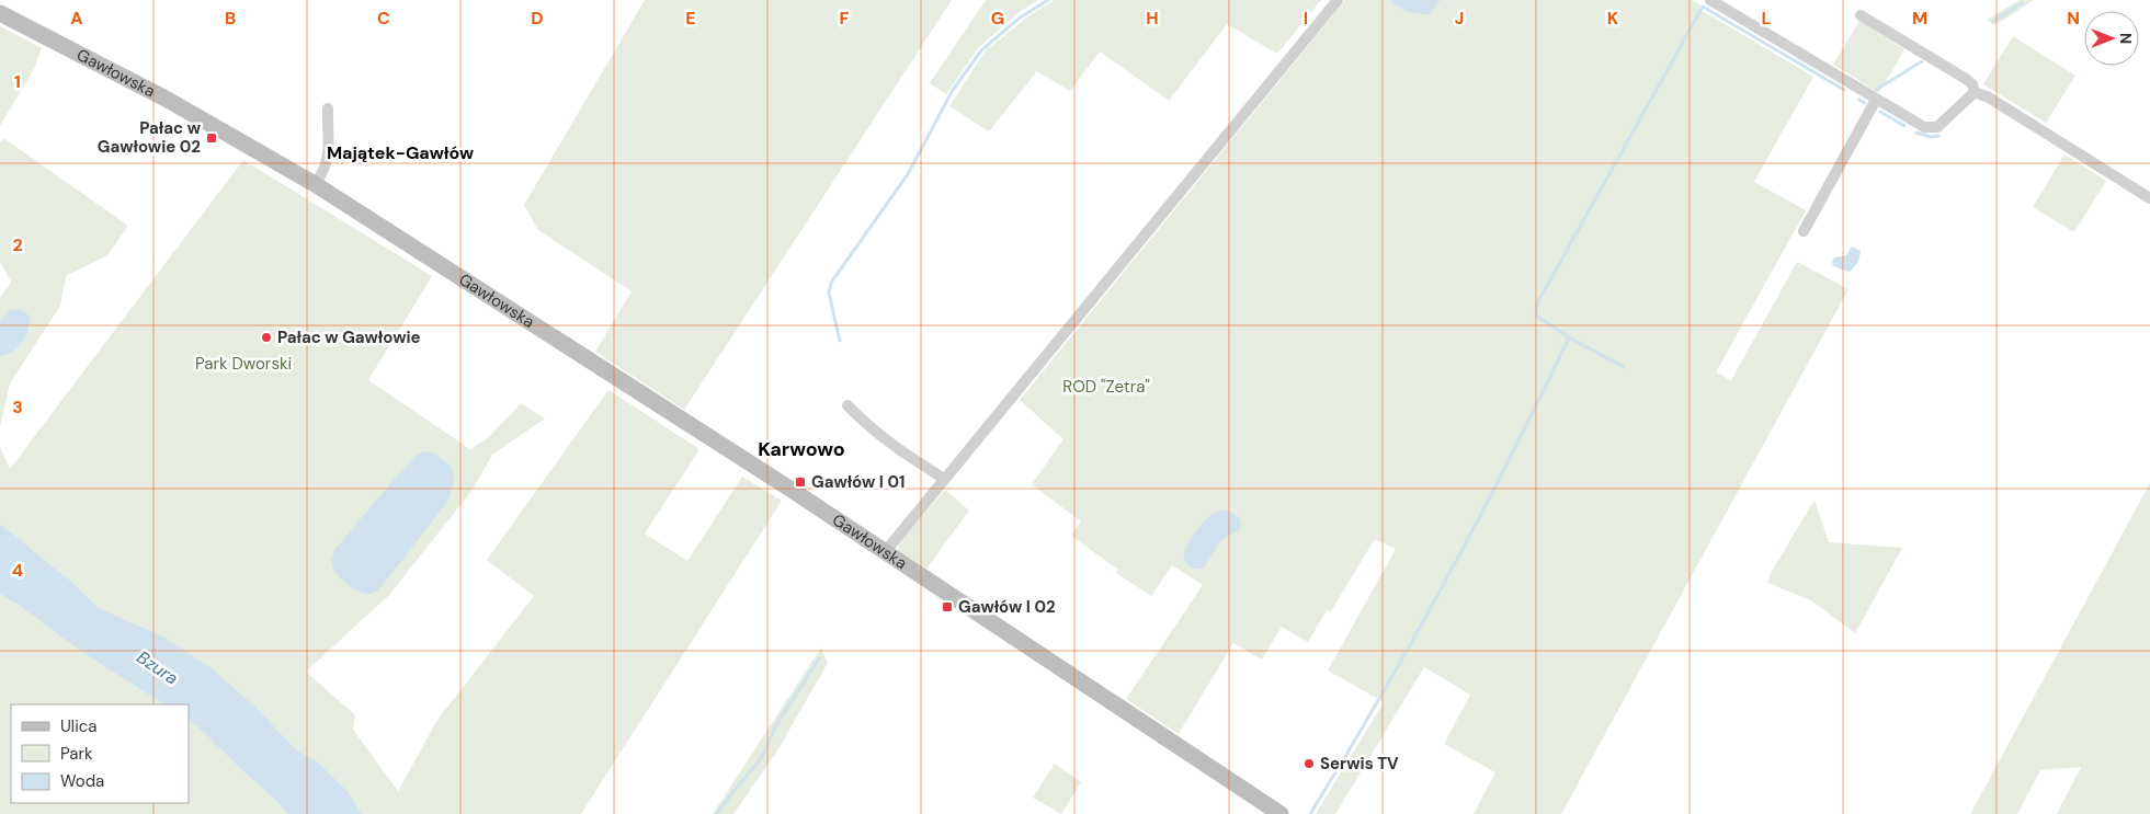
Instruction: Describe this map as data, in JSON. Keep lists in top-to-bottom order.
{
  "streets": {
    "street": ["Gawłowska"]
  },
  "districts": ["Majątek-Gawłów", "Karwowo"],
  "water": ["Bzura"],
  "parks": ["Park Dworski", "ROD \"Zetra\""],
  "places": {
    "transit": ["Pałac w Gawłowie 02", "Gawłów I 01", "Gawłów I 02"],
    "other": ["Pałac w Gawłowie", "Serwis TV"]
  },
  "legend": ["Ulica", "Park", "Woda"],
  "north": "right",
  "grid": {
    "columns": [
      "A",
      "B",
      "C",
      "D",
      "E",
      "F",
      "G",
      "H",
      "I",
      "J",
      "K",
      "L",
      "M",
      "N"
    ],
    "rows": [
      "1",
      "2",
      "3",
      "4"
    ]
  }
}
